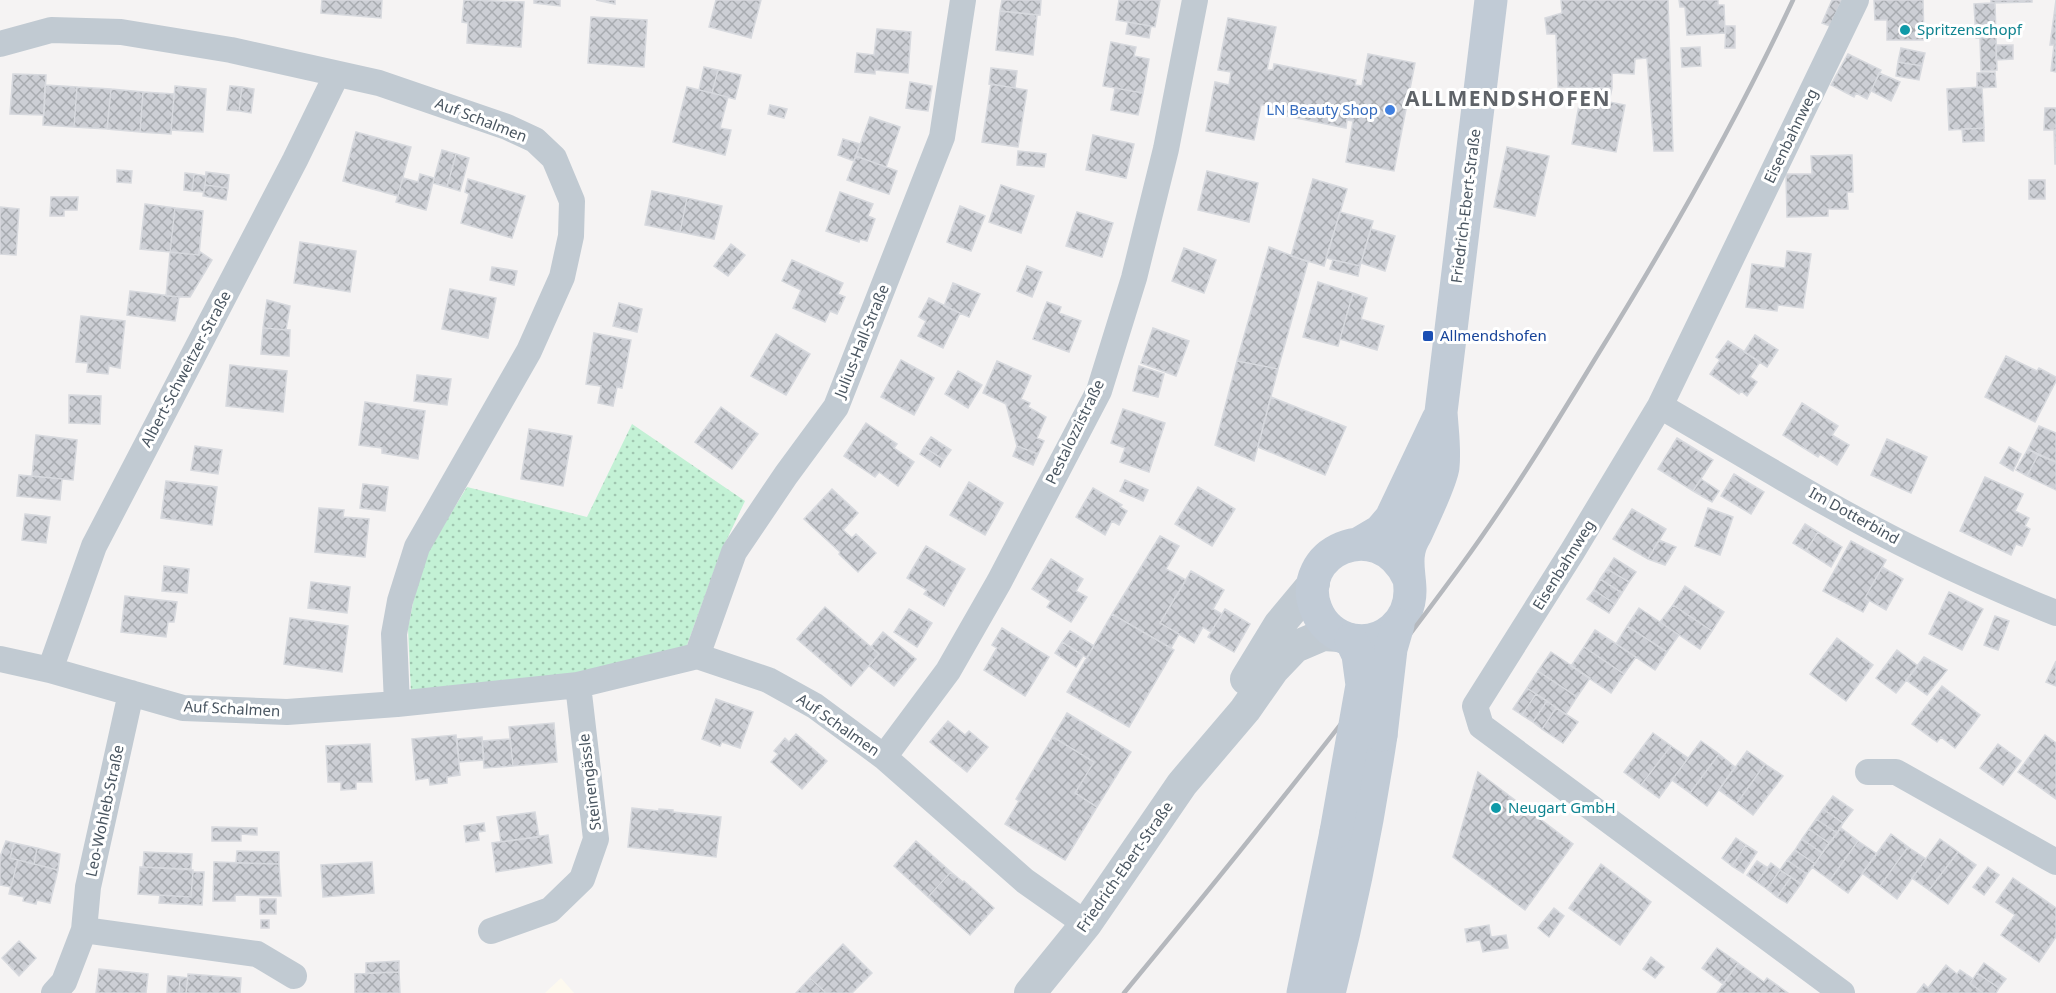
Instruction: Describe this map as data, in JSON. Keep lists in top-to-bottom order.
{
  "streets": {
    "main road": ["Friedrich-Ebert-Straße"],
    "street": [
      "Auf Schalmen",
      "Eisenbahnweg",
      "Julius-Hall-Straße",
      "Albert-Schweitzer-Straße",
      "Pestalozzistraße",
      "Im Dotterbind",
      "Steinengässle",
      "Leo-Wohleb-Straße"
    ]
  },
  "crossings": [
    ["Auf Schalmen", "Friedrich-Ebert-Straße"],
    ["Auf Schalmen", "Julius-Hall-Straße"],
    ["Auf Schalmen", "Albert-Schweitzer-Straße"],
    ["Auf Schalmen", "Pestalozzistraße"],
    ["Auf Schalmen", "Steinengässle"],
    ["Auf Schalmen", "Leo-Wohleb-Straße"],
    ["Eisenbahnweg", "Im Dotterbind"]
  ],
  "districts": ["ALLMENDSHOFEN"],
  "places": {
    "other": ["Spritzenschopf", "LN Beauty Shop", "Neugart GmbH"],
    "transit": ["Allmendshofen"]
  }
}
